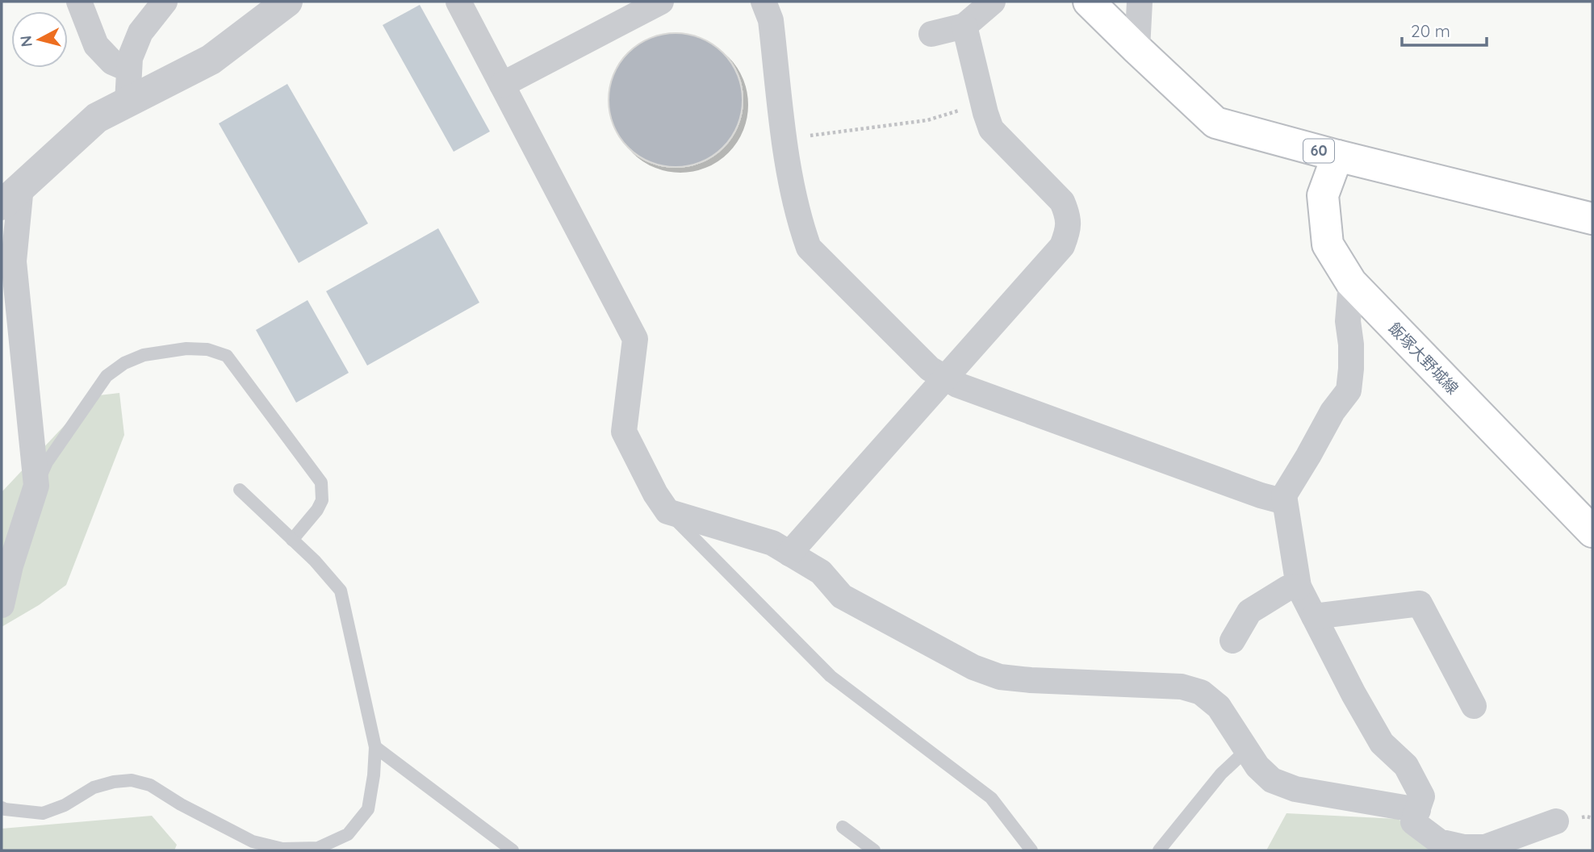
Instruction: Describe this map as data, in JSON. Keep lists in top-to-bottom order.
{
  "streets": {
    "main road": ["60", "飯塚大野城線"]
  },
  "crossings": [
    ["60", "飯塚大野城線"]
  ],
  "scale_bar": "20 m",
  "north": "left"
}
